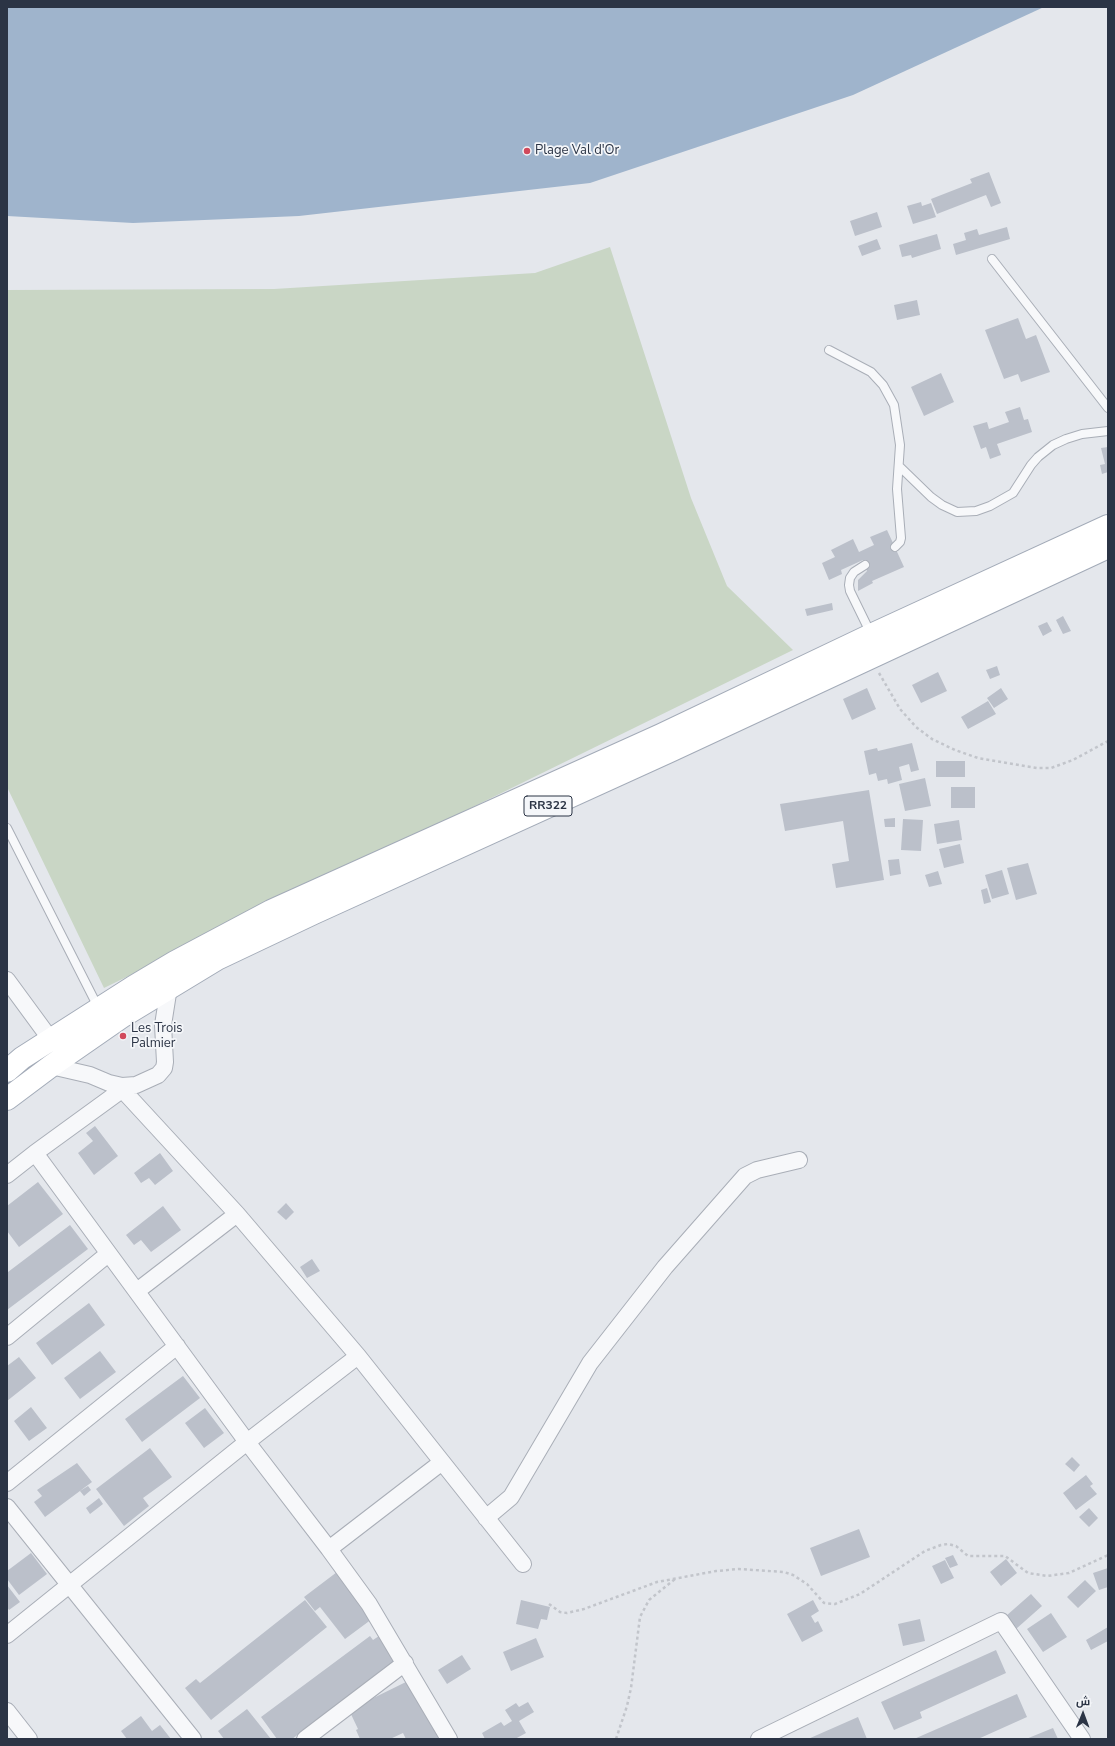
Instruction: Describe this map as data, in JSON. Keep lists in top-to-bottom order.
{
  "streets": {
    "main road": ["RR322"]
  },
  "places": ["Plage Val d'Or", "Les Trois Palmier"],
  "north": "top"
}
